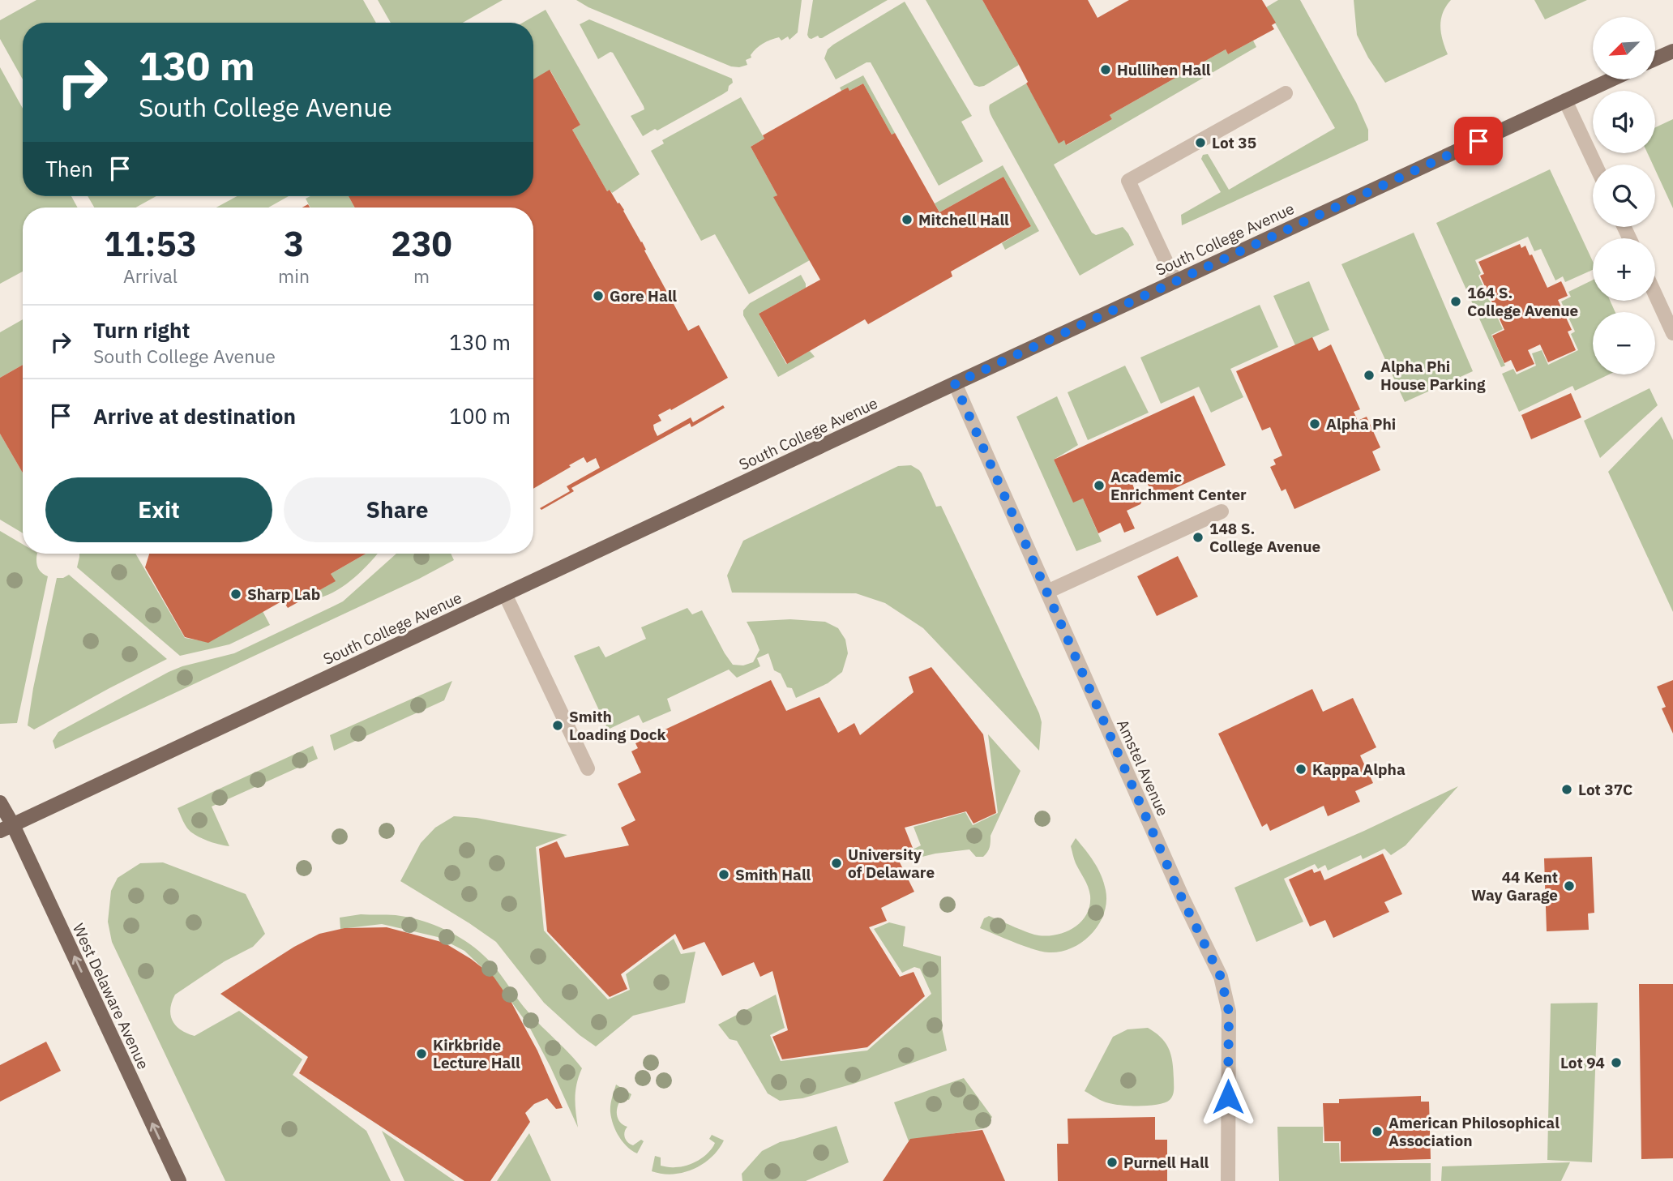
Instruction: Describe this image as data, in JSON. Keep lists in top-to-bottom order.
{
  "streets": {
    "main road": ["South College Avenue", "West Delaware Avenue"],
    "street": ["Amstel Avenue"]
  },
  "crossings": [
    ["South College Avenue", "Amstel Avenue"],
    ["South College Avenue", "West Delaware Avenue"]
  ],
  "one_way": ["West Delaware Avenue"],
  "places": [
    "Hullihen Hall",
    "Lot 35",
    "Mitchell Hall",
    "Gore Hall",
    "164 S. College Avenue",
    "Alpha Phi House Parking",
    "Alpha Phi",
    "Academic Enrichment Center",
    "148 S. College Avenue",
    "Sharp Lab",
    "Smith Loading Dock",
    "Kappa Alpha",
    "Lot 37C",
    "University of Delaware",
    "Smith Hall",
    "44 Kent Way Garage",
    "Kirkbride Lecture Hall",
    "Lot 94",
    "American Philosophical Association",
    "Purnell Hall"
  ],
  "north": "bottom left",
  "page": {
    "map_buttons": ["+", "−"],
    "turn": ["130 m", "South College Avenue"],
    "then": "Then",
    "eta": [
      "11:53",
      "Arrival",
      "3",
      "min",
      "230",
      "m"
    ],
    "list": [
      {
        "name": "Turn right",
        "note": "South College Avenue",
        "value": "130 m"
      },
      {
        "name": "Arrive at destination",
        "value": "100 m"
      }
    ],
    "buttons": ["Exit", "Share"]
  }
}
